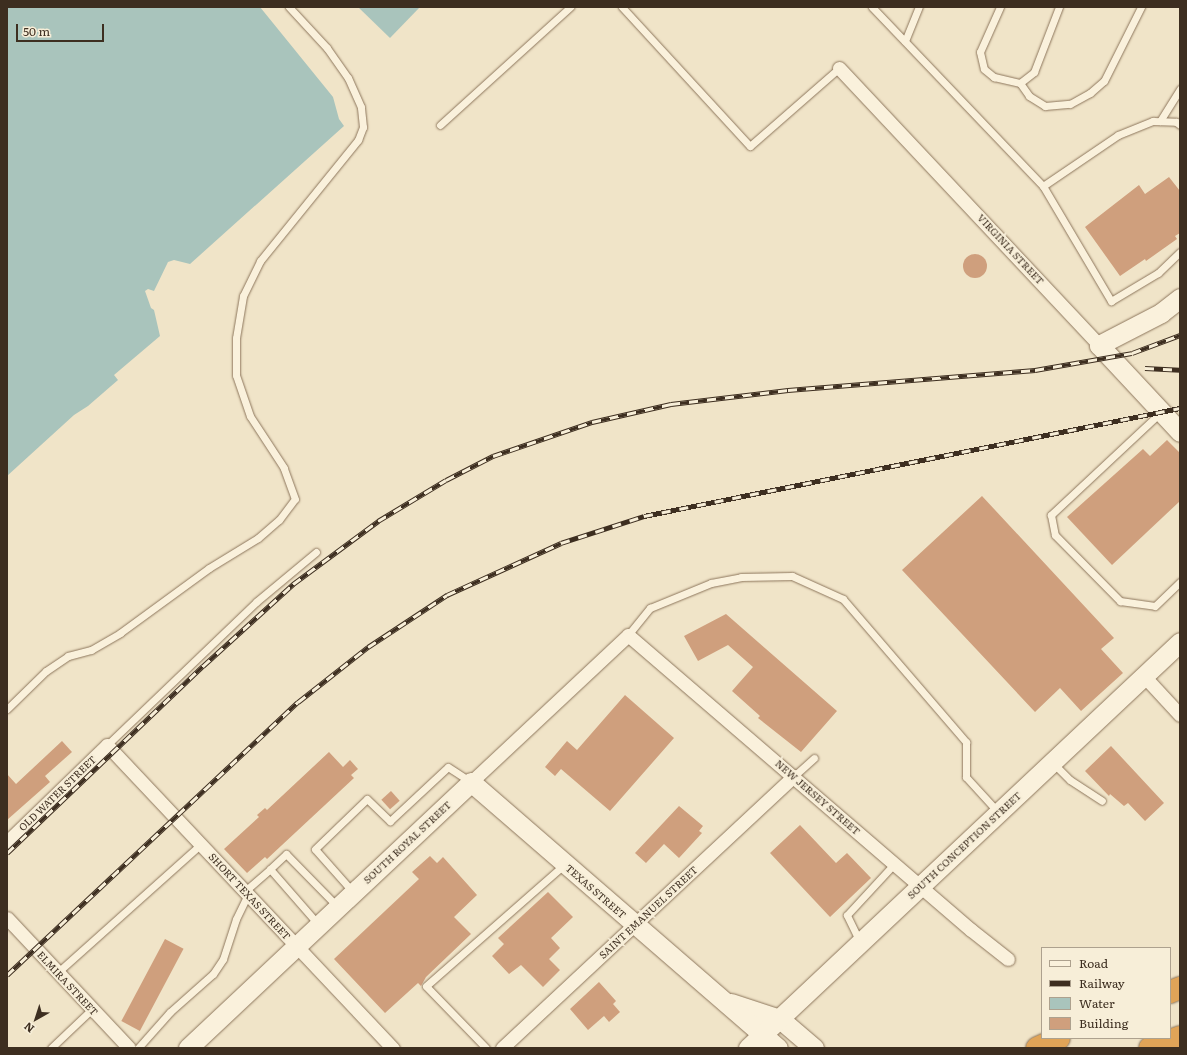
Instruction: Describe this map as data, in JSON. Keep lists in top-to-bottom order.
{
  "streets": {
    "street": [
      "VIRGINIA STREET",
      "OLD WATER STREET",
      "NEW JERSEY STREET",
      "SOUTH ROYAL STREET",
      "SOUTH CONCEPTION STREET",
      "TEXAS STREET",
      "SHORT TEXAS STREET",
      "SAINT EMANUEL STREET",
      "ELMIRA STREET"
    ]
  },
  "crossings": [
    ["OLD WATER STREET", "SHORT TEXAS STREET"],
    ["NEW JERSEY STREET", "SOUTH ROYAL STREET"],
    ["NEW JERSEY STREET", "SOUTH CONCEPTION STREET"],
    ["NEW JERSEY STREET", "SAINT EMANUEL STREET"],
    ["SOUTH ROYAL STREET", "TEXAS STREET"],
    ["SOUTH ROYAL STREET", "SHORT TEXAS STREET"],
    ["SOUTH CONCEPTION STREET", "TEXAS STREET"],
    ["TEXAS STREET", "SAINT EMANUEL STREET"]
  ],
  "legend": [
    "Road",
    "Railway",
    "Water",
    "Building"
  ],
  "scale_bar": "50 m",
  "north": "bottom left"
}
